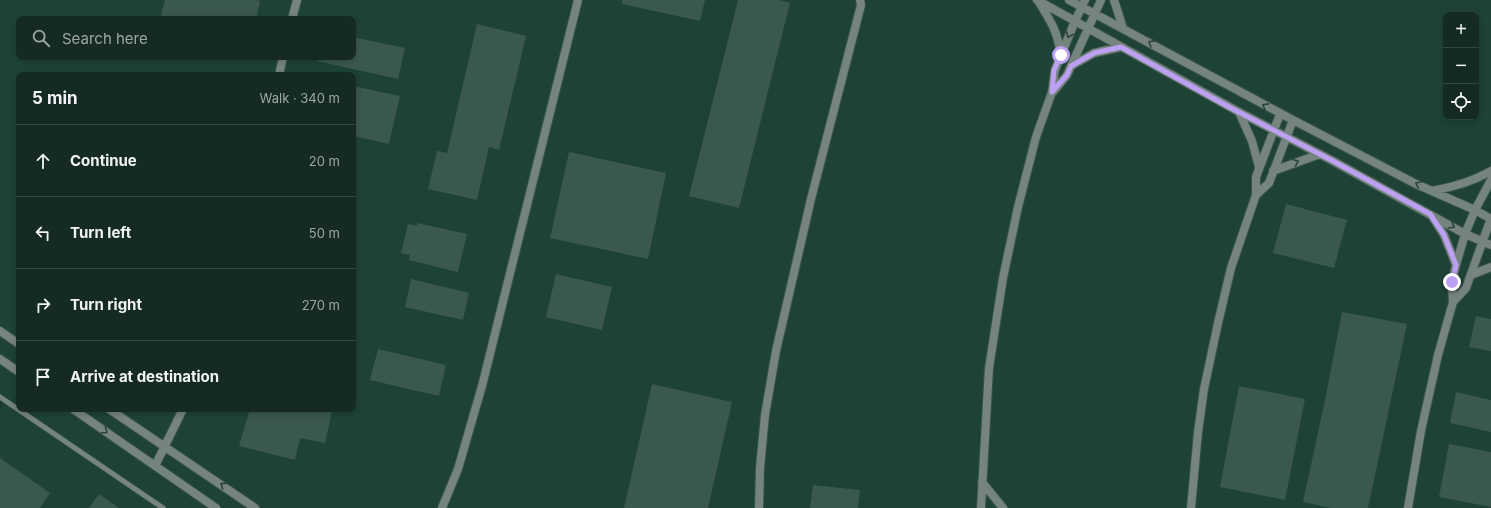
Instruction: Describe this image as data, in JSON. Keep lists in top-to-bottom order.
{
  "page": {
    "map_buttons": ["+", "−"],
    "search": "Search here",
    "heading": ["5 min", "Walk · 340 m"],
    "list": [
      ["Continue", "20 m"],
      ["Turn left", "50 m"],
      ["Turn right", "270 m"],
      "Arrive at destination"
    ]
  }
}
